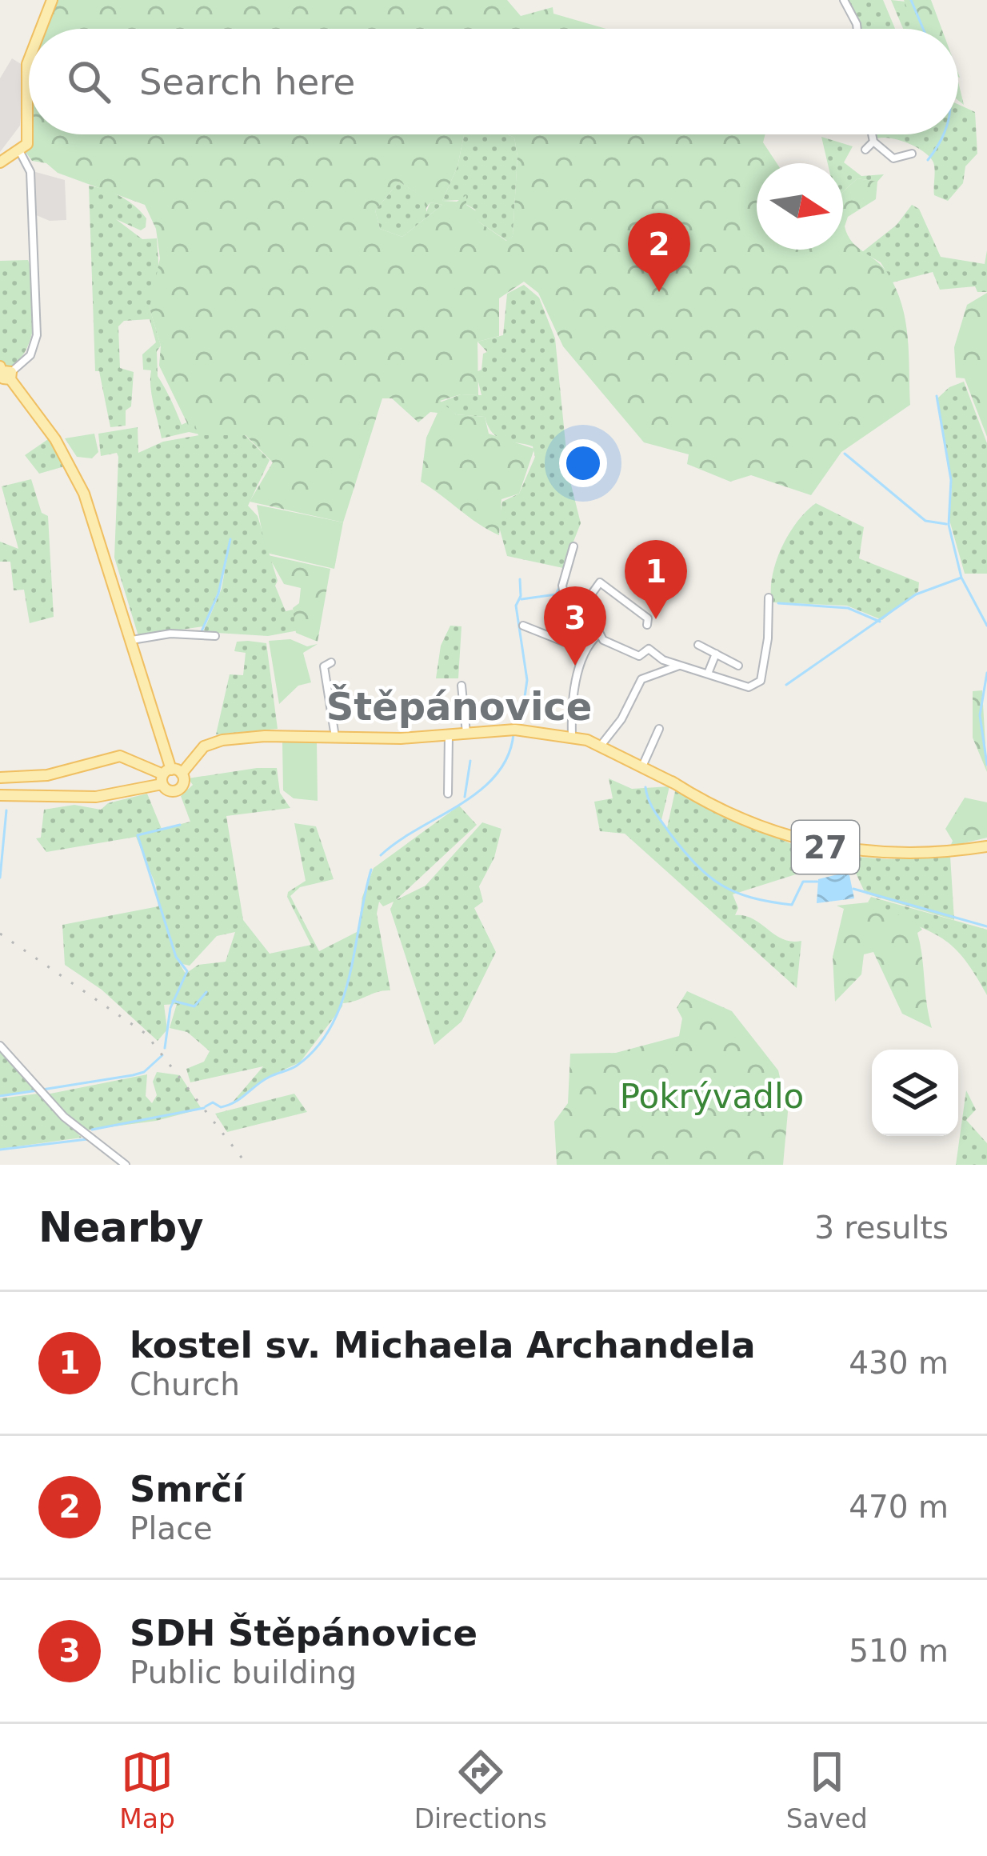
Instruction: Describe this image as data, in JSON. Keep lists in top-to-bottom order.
{
  "streets": {
    "main road": ["27"]
  },
  "districts": ["Štěpánovice"],
  "parks": ["Pokrývadlo"],
  "north": "right",
  "page": {
    "search": "Search here",
    "pins": ["2", "1", "3"],
    "heading": ["Nearby", "3 results"],
    "list": [
      {
        "mark": "1",
        "name": "kostel sv. Michaela Archandela",
        "note": "Church",
        "value": "430 m"
      },
      {
        "mark": "2",
        "name": "Smrčí",
        "note": "Place",
        "value": "470 m"
      },
      {
        "mark": "3",
        "name": "SDH Štěpánovice",
        "note": "Public building",
        "value": "510 m"
      }
    ],
    "nav": ["Map", "Directions", "Saved"]
  }
}
